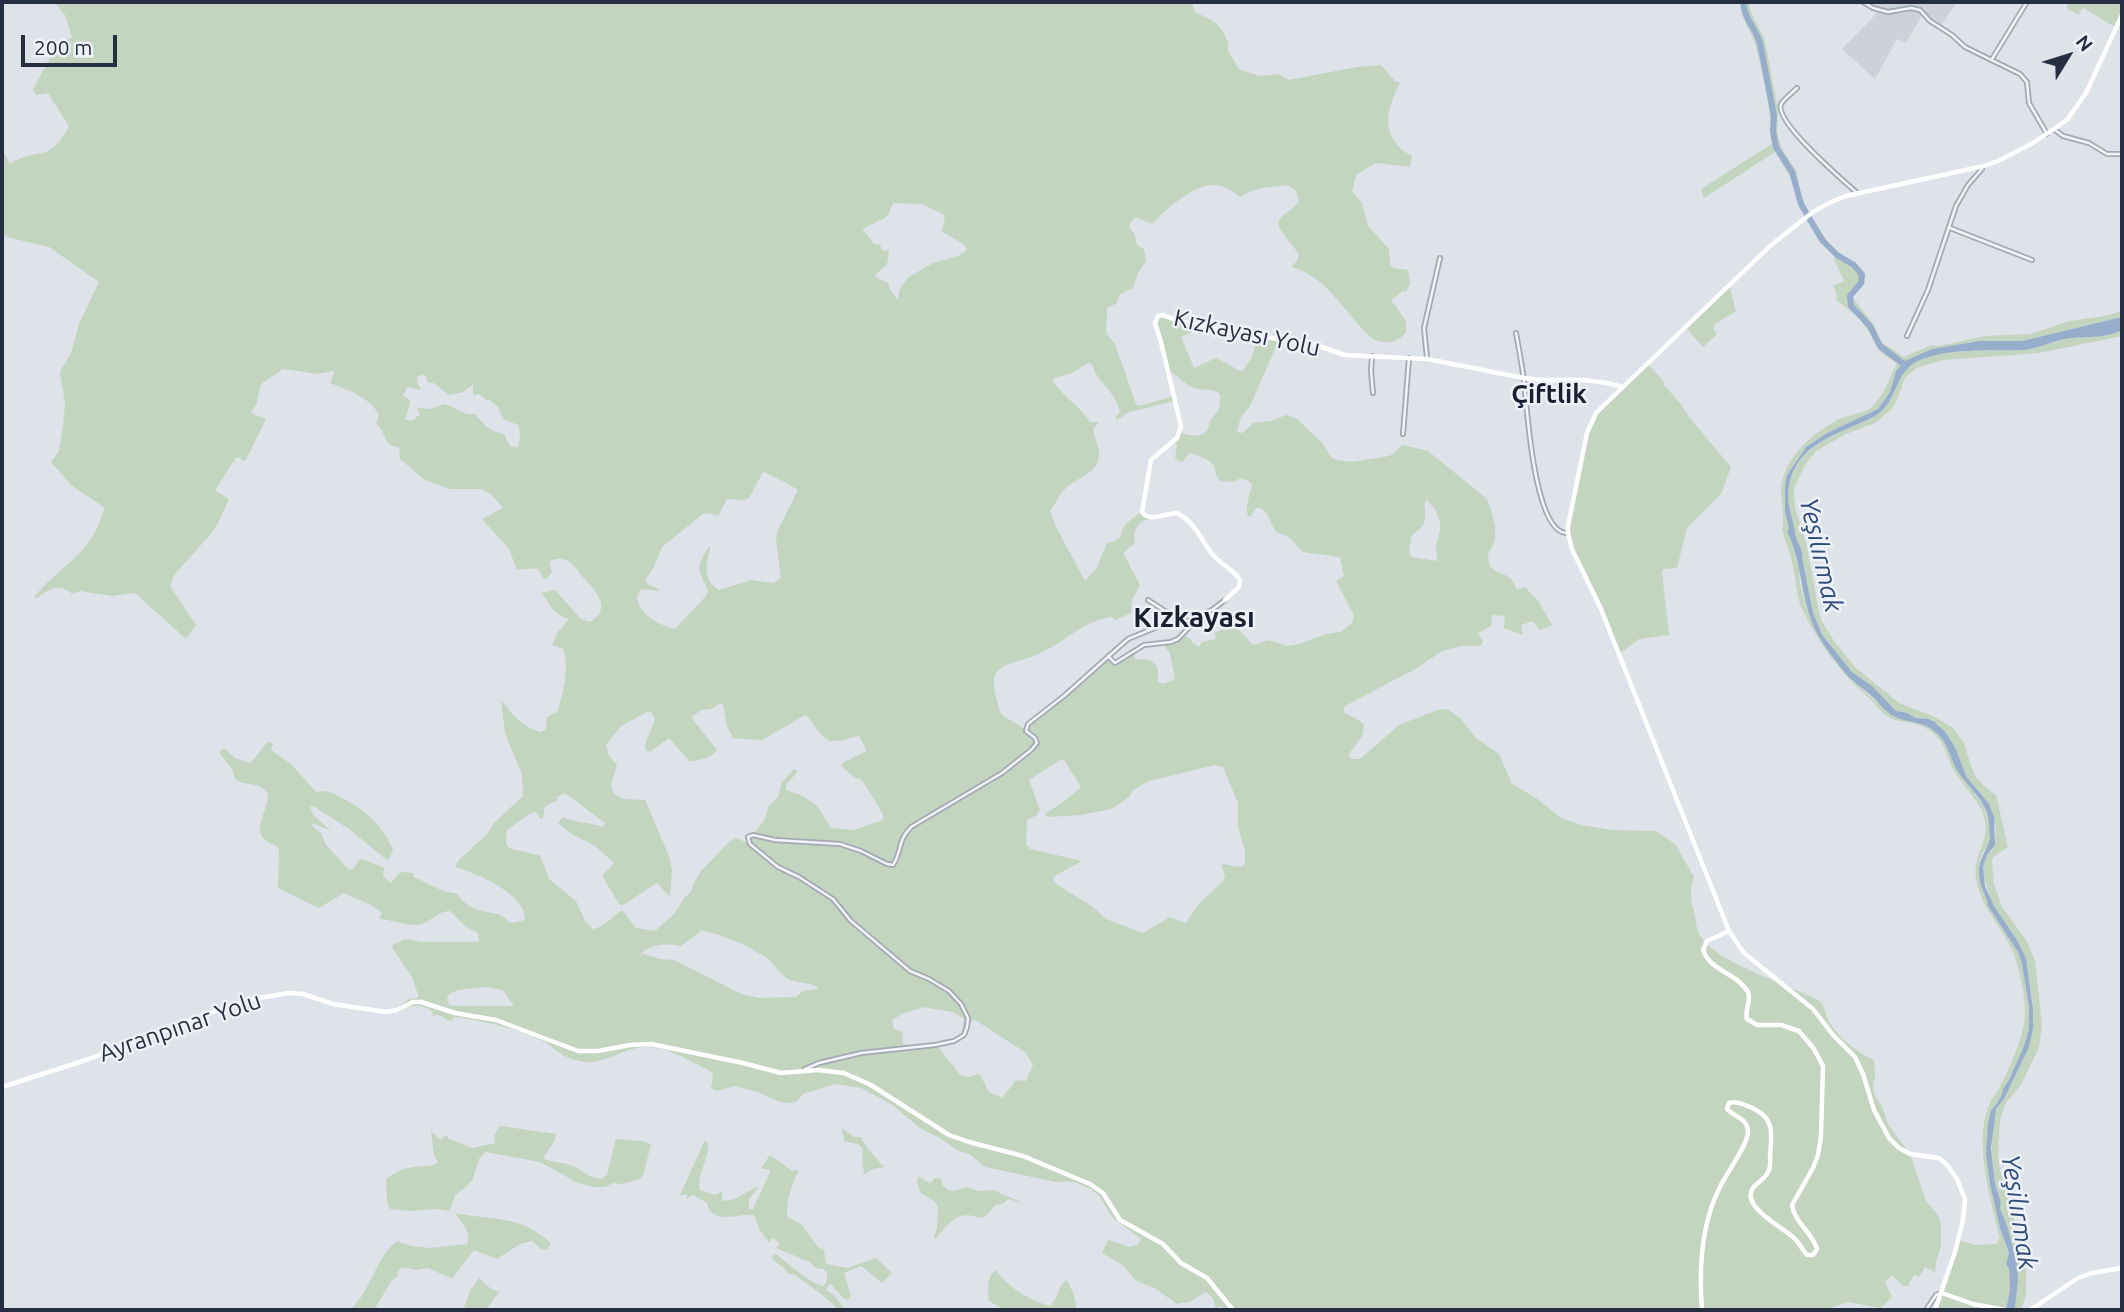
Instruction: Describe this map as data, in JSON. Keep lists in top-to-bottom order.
{
  "streets": {
    "street": ["Kızkayası Yolu", "Ayranpınar Yolu"]
  },
  "districts": ["Çiftlik", "Kızkayası"],
  "water": ["Yeşilırmak"],
  "scale_bar": "200 m",
  "north": "top right"
}
